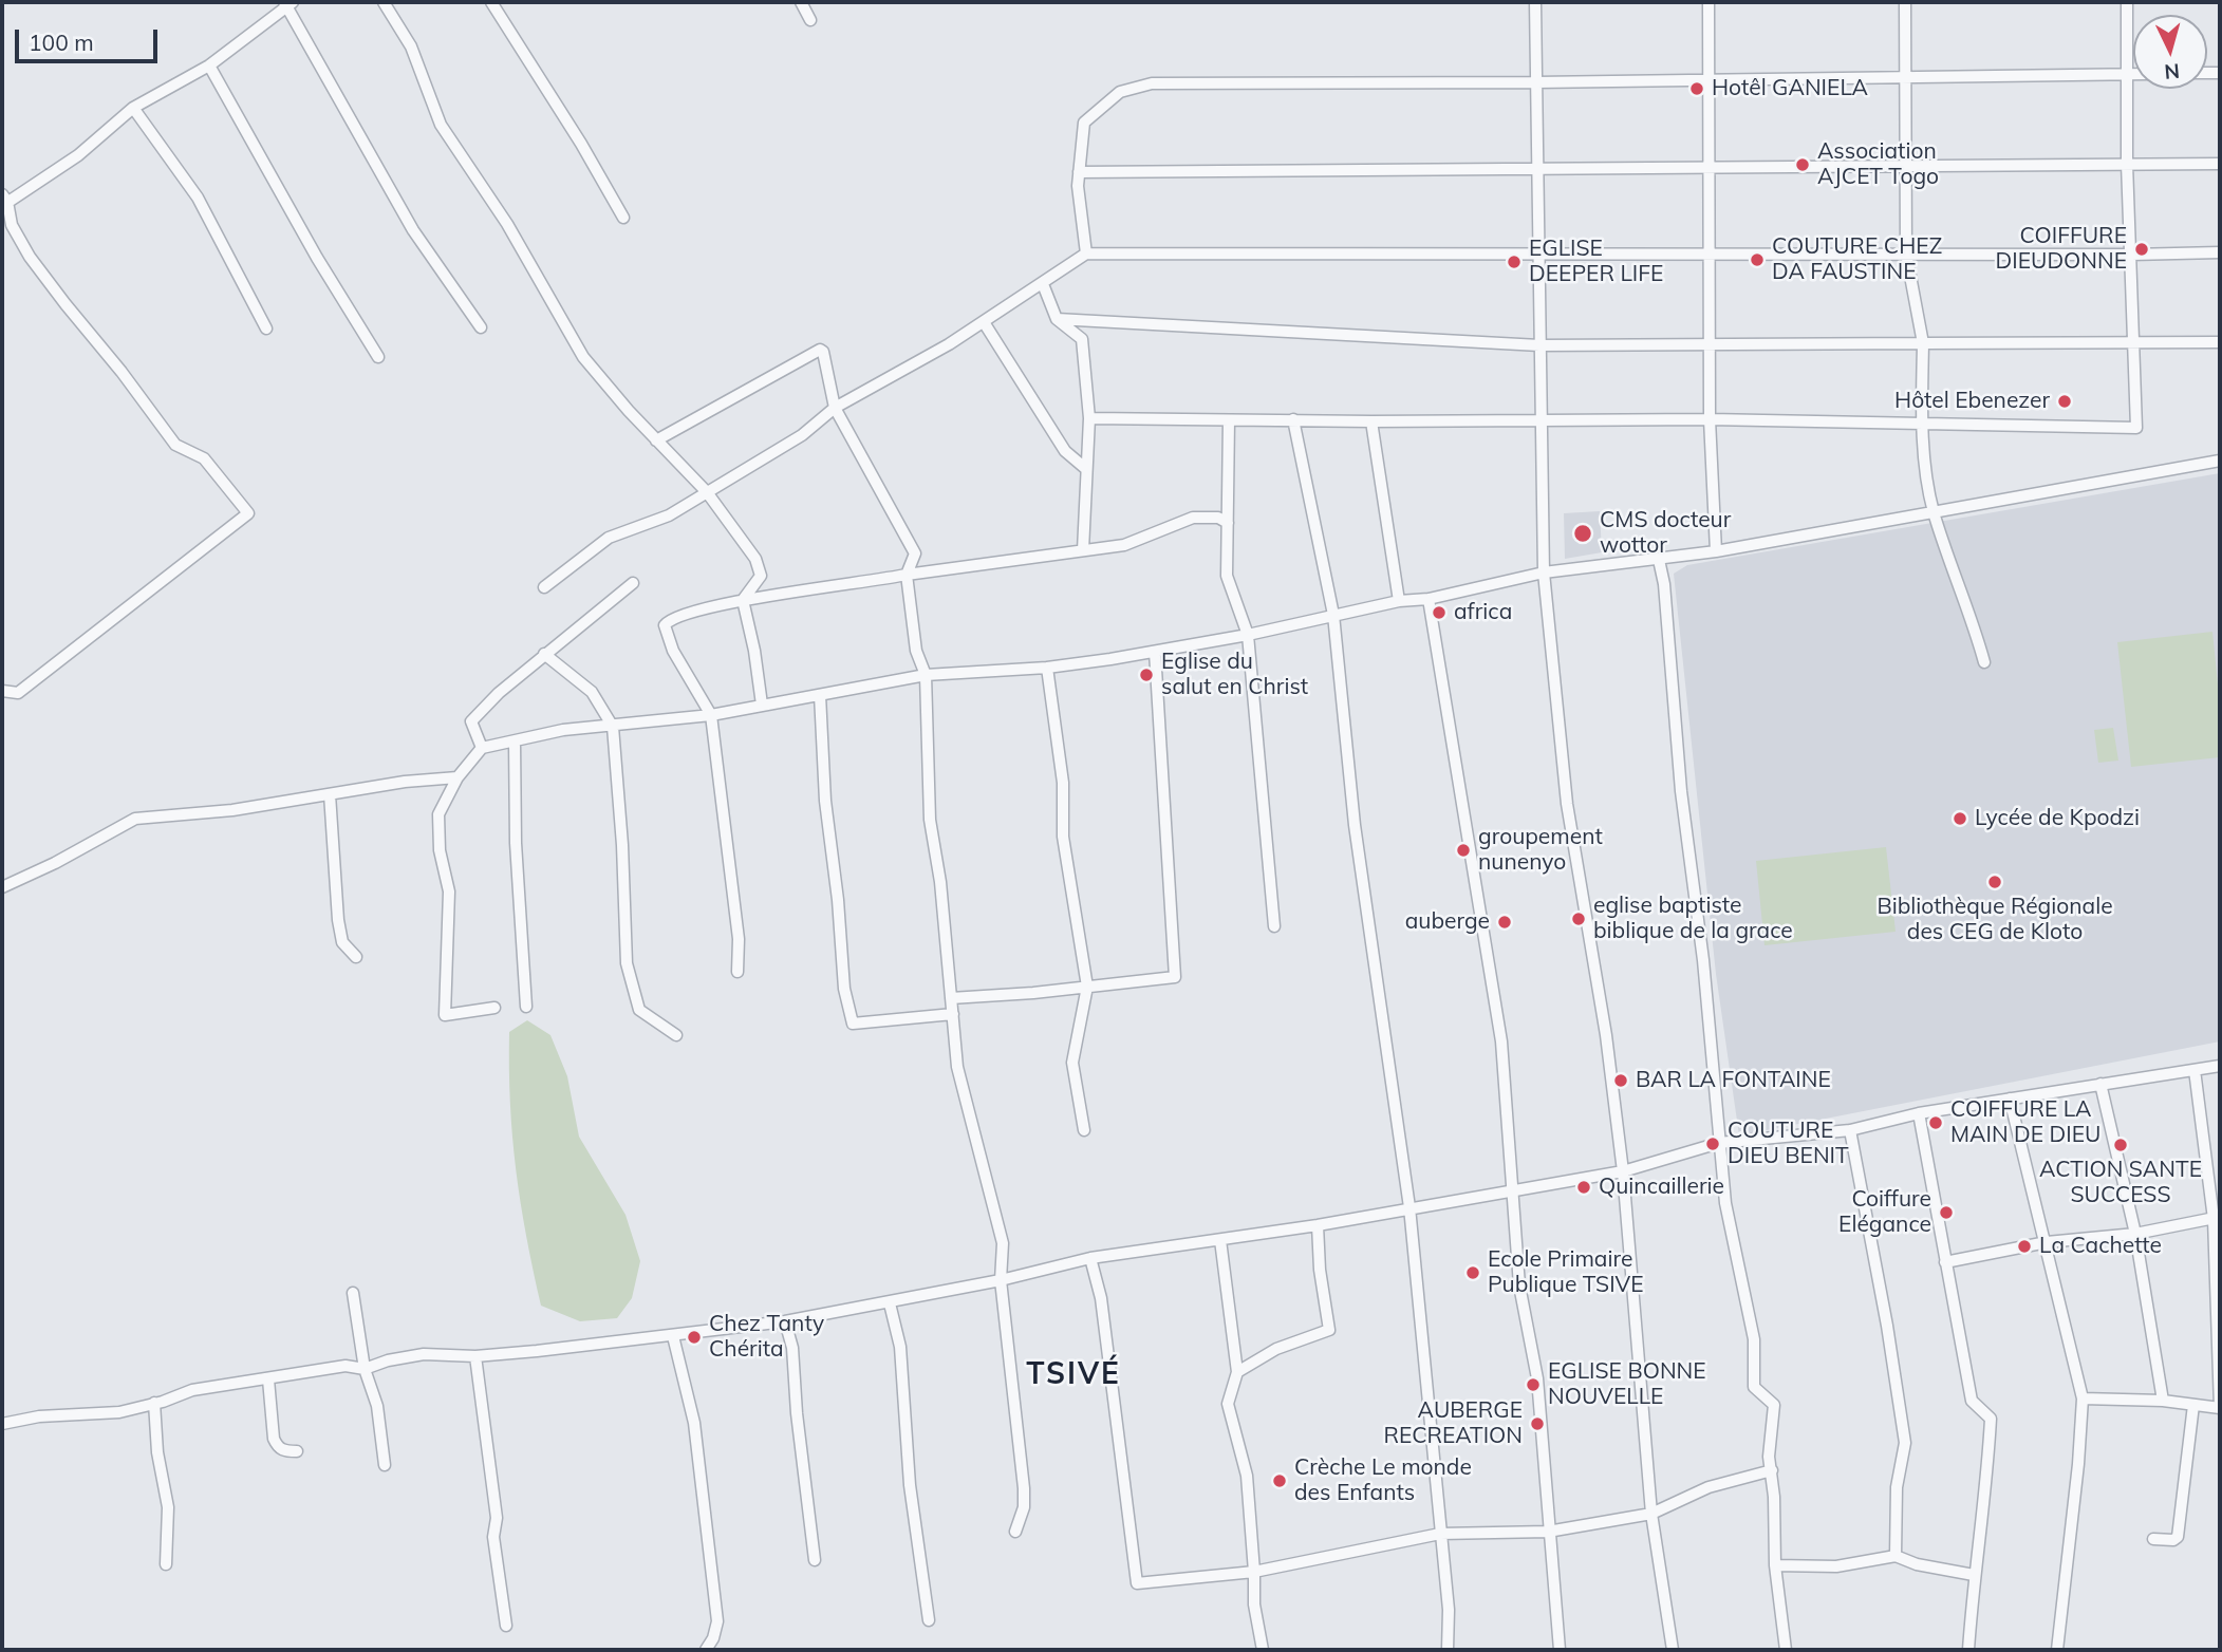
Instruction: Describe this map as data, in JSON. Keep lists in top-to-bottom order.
{
  "districts": ["TSIVÉ"],
  "places": [
    "Hotêl GANIELA",
    "Association AJCET Togo",
    "COIFFURE DIEUDONNE",
    "COUTURE CHEZ DA FAUSTINE",
    "EGLISE DEEPER LIFE",
    "Hôtel Ebenezer",
    "CMS docteur wottor",
    "africa",
    "Eglise du salut en Christ",
    "Lycée de Kpodzi",
    "groupement nunenyo",
    "Bibliothèque Régionale des CEG de Kloto",
    "eglise baptiste biblique de la grace",
    "auberge",
    "BAR LA FONTAINE",
    "COIFFURE LA MAIN DE DIEU",
    "COUTURE DIEU BENIT",
    "ACTION SANTE SUCCESS",
    "Quincaillerie",
    "Coiffure Elégance",
    "La Cachette",
    "Ecole Primaire Publique TSIVE",
    "Chez Tanty Chérita",
    "EGLISE BONNE NOUVELLE",
    "AUBERGE RECREATION",
    "Crèche Le monde des Enfants"
  ],
  "scale_bar": "100 m",
  "north": "bottom"
}
